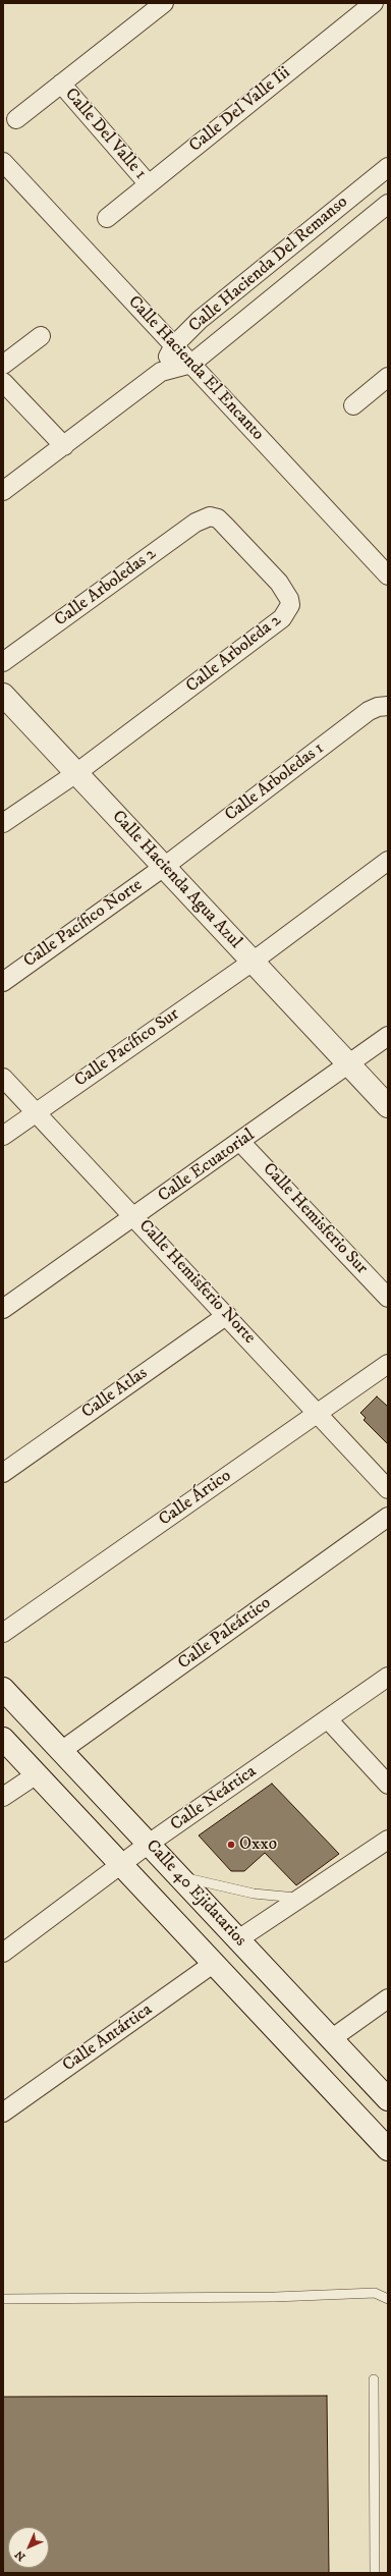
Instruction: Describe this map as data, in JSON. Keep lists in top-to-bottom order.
{
  "streets": {
    "main road": ["Calle Hacienda Agua Azul", "Calle 40 Ejidatarios"],
    "street": [
      "Calle Del Valle Iii",
      "Calle Del Valle 1",
      "Calle Hacienda Del Remanso",
      "Calle Hacienda El Encanto",
      "Calle Arboledas 2",
      "Calle Arboleda 2",
      "Calle Arboledas 1",
      "Calle Pacífico Norte",
      "Calle Pacífico Sur",
      "Calle Ecuatorial",
      "Calle Hemisferio Sur",
      "Calle Hemisferio Norte",
      "Calle Atlas",
      "Calle Ártico",
      "Calle Paleártico",
      "Calle Neártica",
      "Calle Antártica"
    ]
  },
  "crossings": [
    ["Calle Del Valle Iii", "Calle Del Valle 1"],
    ["Calle Hacienda Del Remanso", "Calle Hacienda El Encanto"],
    ["Calle Arboledas 2", "Calle Arboleda 2"],
    ["Calle Arboleda 2", "Calle Hacienda Agua Azul"],
    ["Calle Arboledas 1", "Calle Hacienda Agua Azul"],
    ["Calle Arboledas 1", "Calle Pacífico Norte"],
    ["Calle Hacienda Agua Azul", "Calle Pacífico Norte"],
    ["Calle Hacienda Agua Azul", "Calle Pacífico Sur"],
    ["Calle Hacienda Agua Azul", "Calle Ecuatorial"],
    ["Calle Pacífico Sur", "Calle Hemisferio Norte"],
    ["Calle Ecuatorial", "Calle Hemisferio Sur"],
    ["Calle Ecuatorial", "Calle Hemisferio Norte"],
    ["Calle Hemisferio Norte", "Calle Atlas"],
    ["Calle Hemisferio Norte", "Calle Ártico"],
    ["Calle Paleártico", "Calle 40 Ejidatarios"],
    ["Calle Neártica", "Calle 40 Ejidatarios"],
    ["Calle 40 Ejidatarios", "Calle Antártica"]
  ],
  "places": ["Oxxo"],
  "north": "bottom left"
}
